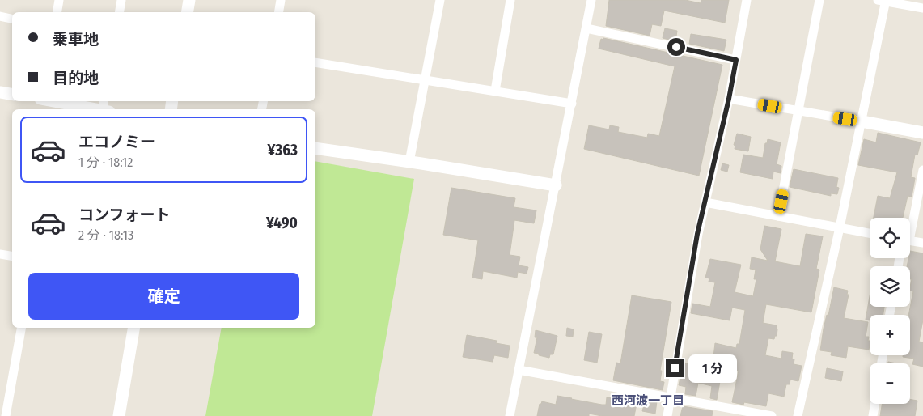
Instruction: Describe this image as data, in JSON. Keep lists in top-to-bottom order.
{
  "districts": ["西河渡一丁目"],
  "page": {
    "banner": ["乗車地", "目的地"],
    "list": [
      {
        "name": "エコノミー",
        "note": "1 分 · 18:12",
        "value": "¥363"
      },
      {
        "name": "コンフォート",
        "note": "2 分 · 18:13",
        "value": "¥490"
      }
    ],
    "map_buttons": ["+", "−"],
    "buttons": "確定",
    "bubble": "1 分"
  }
}
